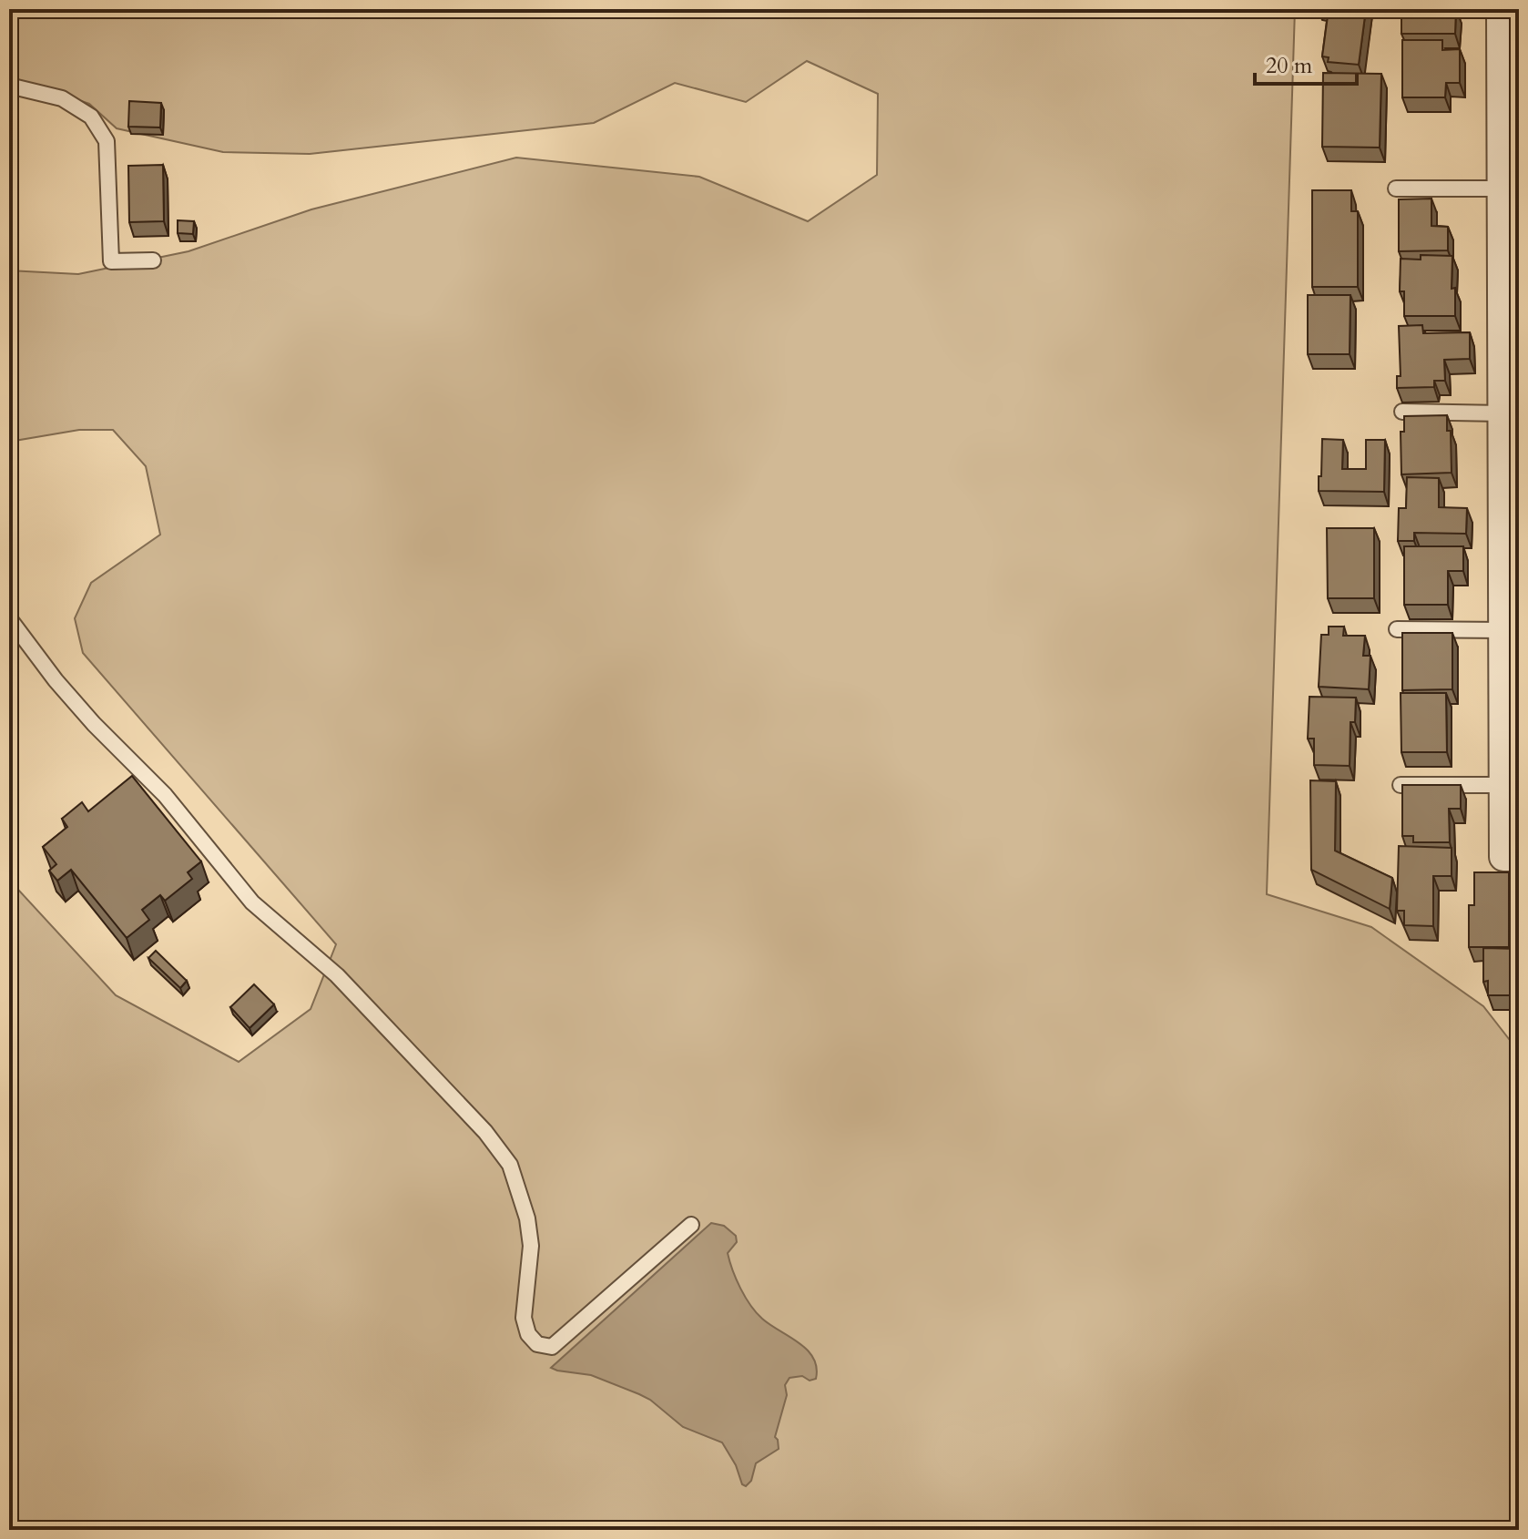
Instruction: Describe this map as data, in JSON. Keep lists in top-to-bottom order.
{
  "scale_bar": "20 m"
}
